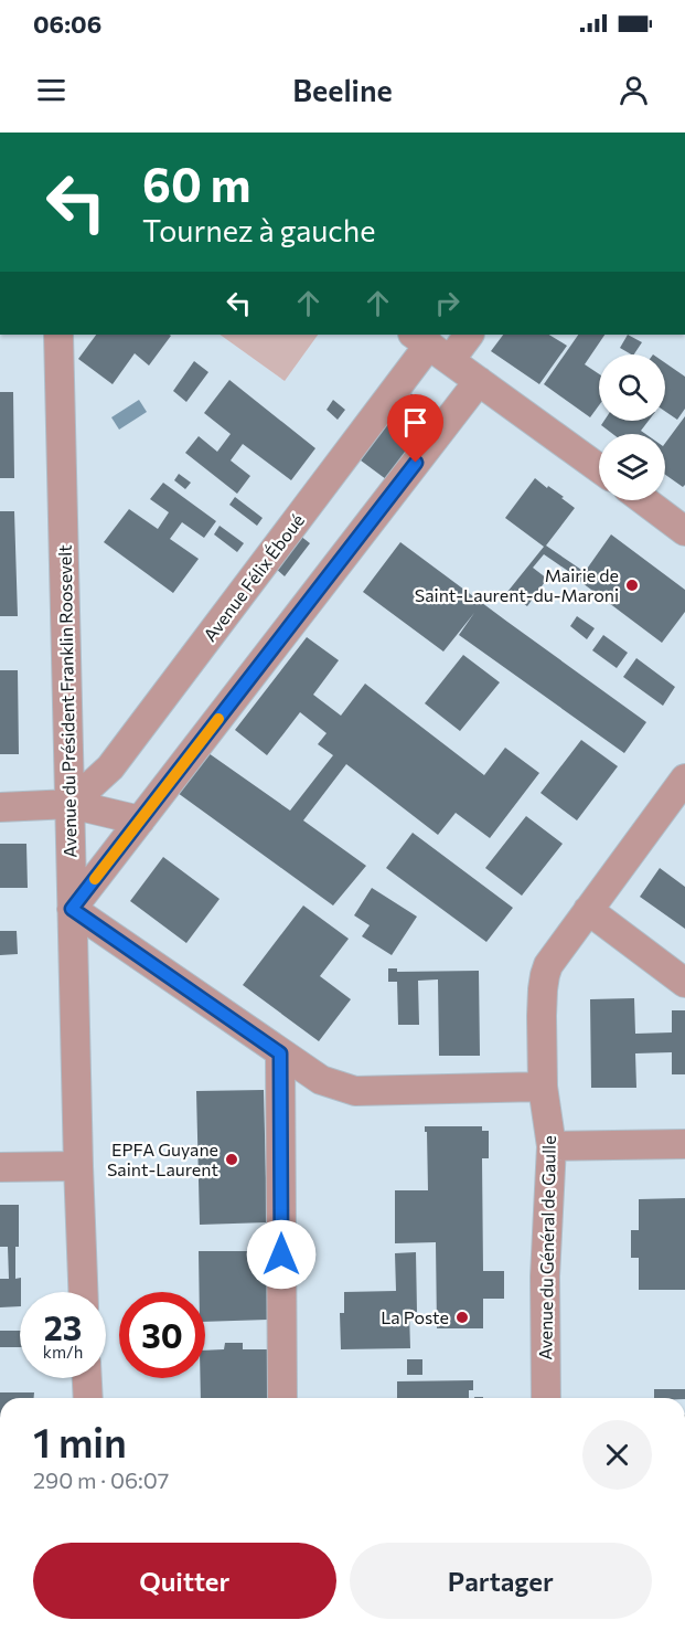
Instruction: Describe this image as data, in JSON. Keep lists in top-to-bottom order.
{
  "streets": {
    "street": ["Avenue Félix Éboué", "Avenue du Président Franklin Roosevelt", "Avenue du Général de Gaulle"]
  },
  "crossings": [
    ["Avenue Félix Éboué", "Avenue du Président Franklin Roosevelt"]
  ],
  "places": ["Mairie de Saint-Laurent-du-Maroni", "EPFA Guyane Saint-Laurent", "La Poste"],
  "page": {
    "status": "06:06",
    "header": "Beeline",
    "turn": ["60 m", "Tournez à gauche"],
    "speed": "23 km/h",
    "limit": "30",
    "heading": ["1 min", "290 m · 06:07"],
    "buttons": ["Quitter", "Partager"]
  }
}
